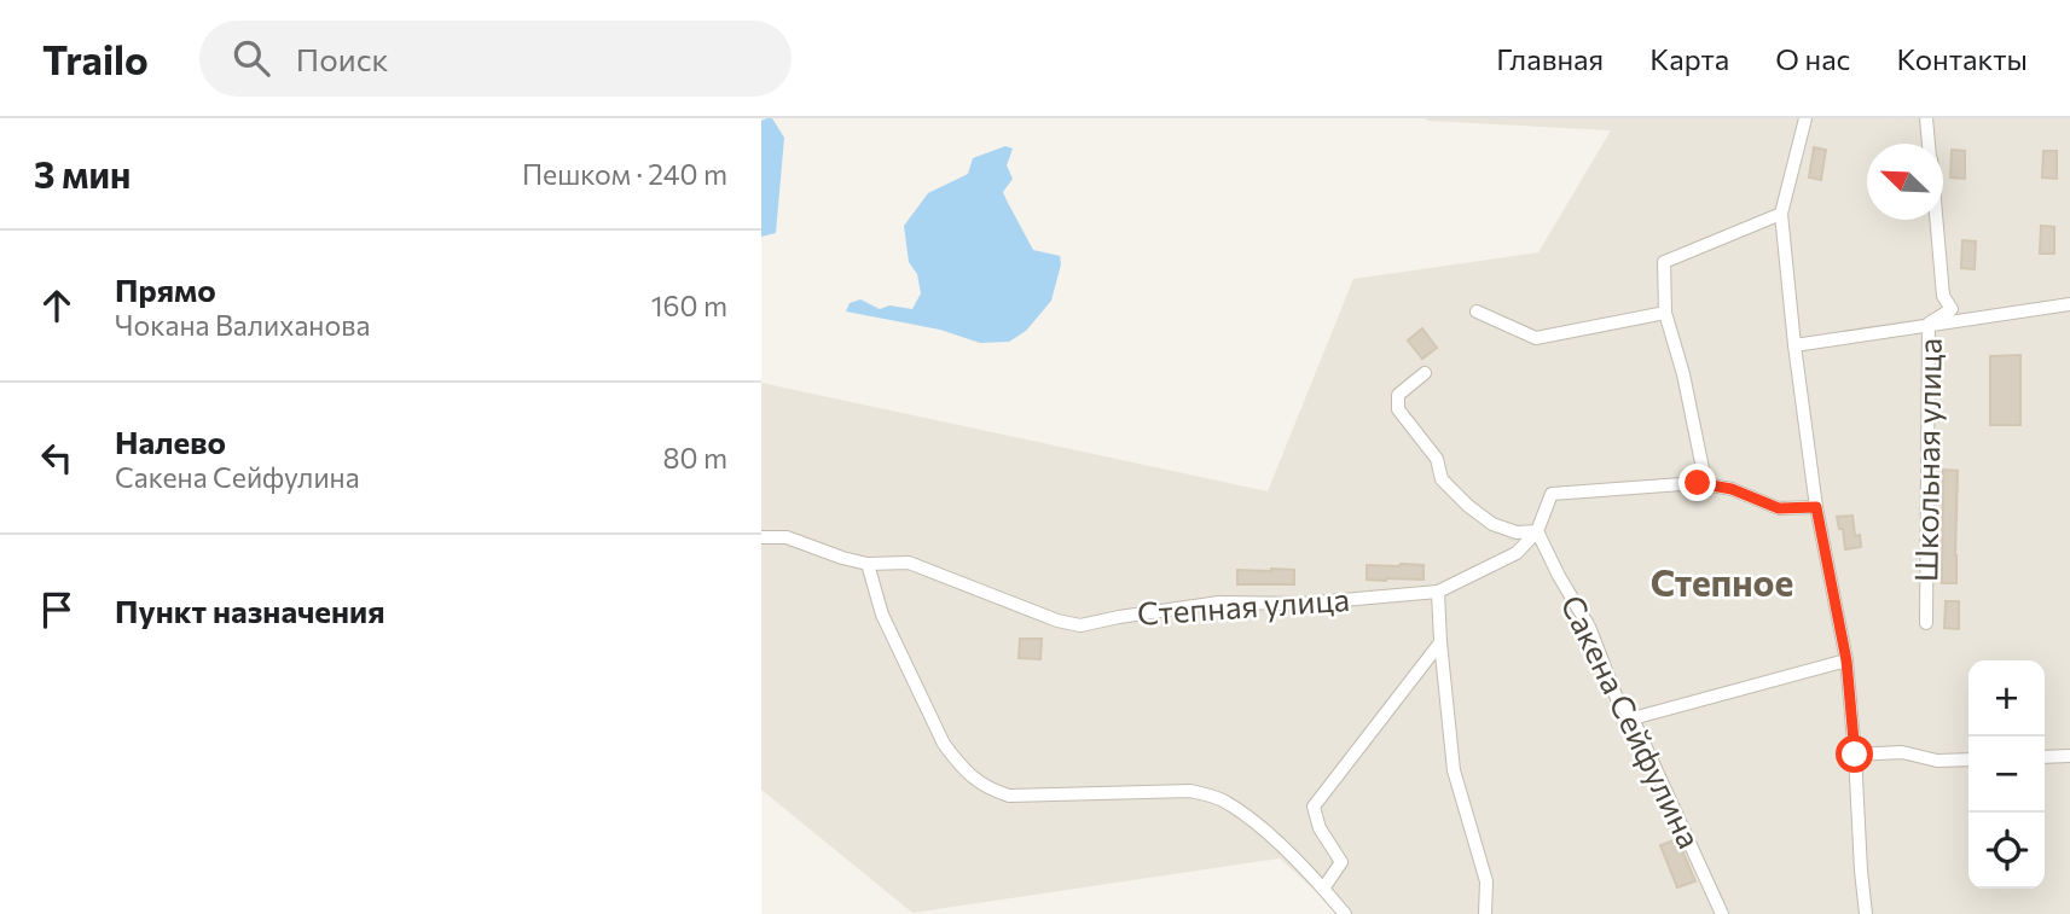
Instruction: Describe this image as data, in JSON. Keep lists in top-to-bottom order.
{
  "streets": {
    "street": ["Школьная улица", "Степная улица", "Сакена Сейфулина"]
  },
  "crossings": [
    ["Степная улица", "Сакена Сейфулина"]
  ],
  "districts": ["Степное"],
  "north": "top left",
  "page": {
    "header": "Trailo",
    "search": "Поиск",
    "nav": [
      "Главная",
      "Карта",
      "О нас",
      "Контакты"
    ],
    "heading": ["3 мин", "Пешком · 240 m"],
    "list": [
      ["Прямо", "Чокана Валиханова", "160 m"],
      ["Налево", "Сакена Сейфулина", "80 m"],
      "Пункт назначения"
    ],
    "map_buttons": ["+", "−"]
  }
}
